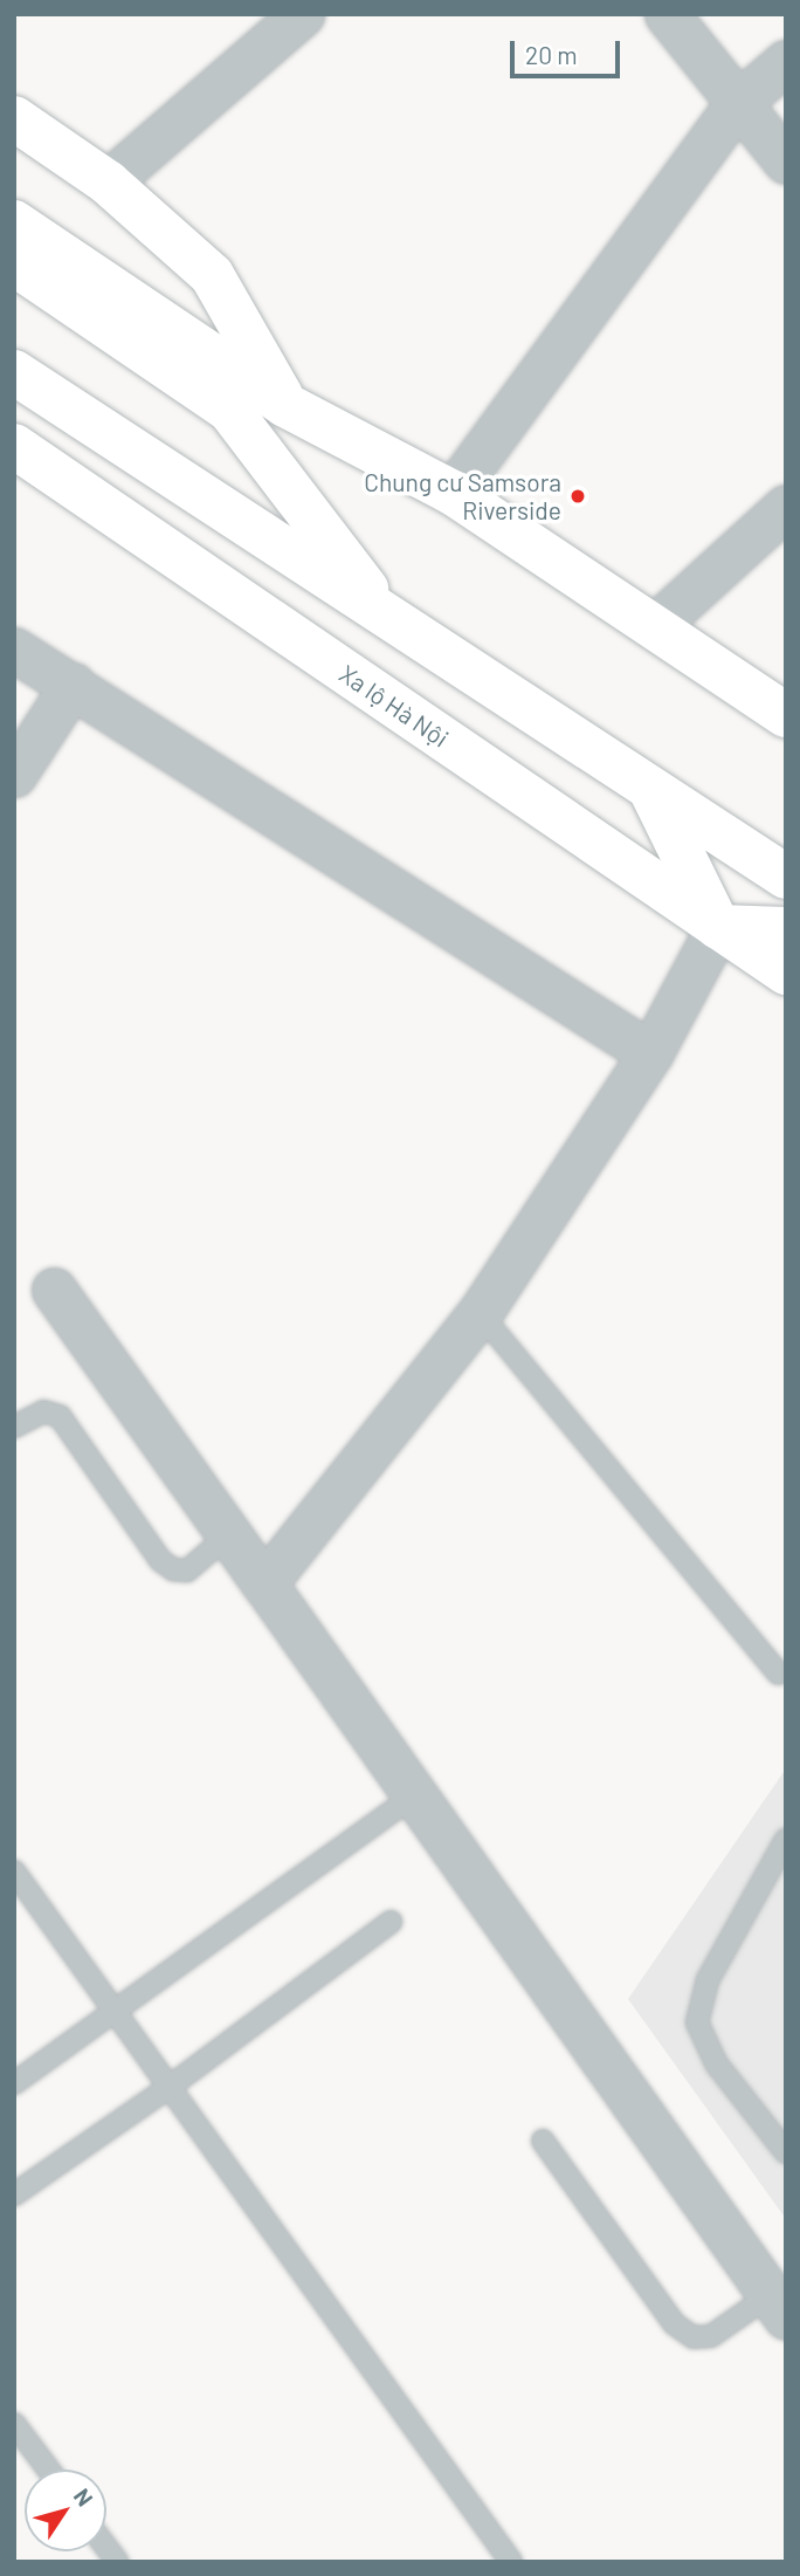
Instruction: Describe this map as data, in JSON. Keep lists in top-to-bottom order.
{
  "streets": {
    "highway": ["Xa lộ Hà Nội"]
  },
  "places": ["Chung cư Samsora Riverside"],
  "scale_bar": "20 m",
  "north": "top right"
}
